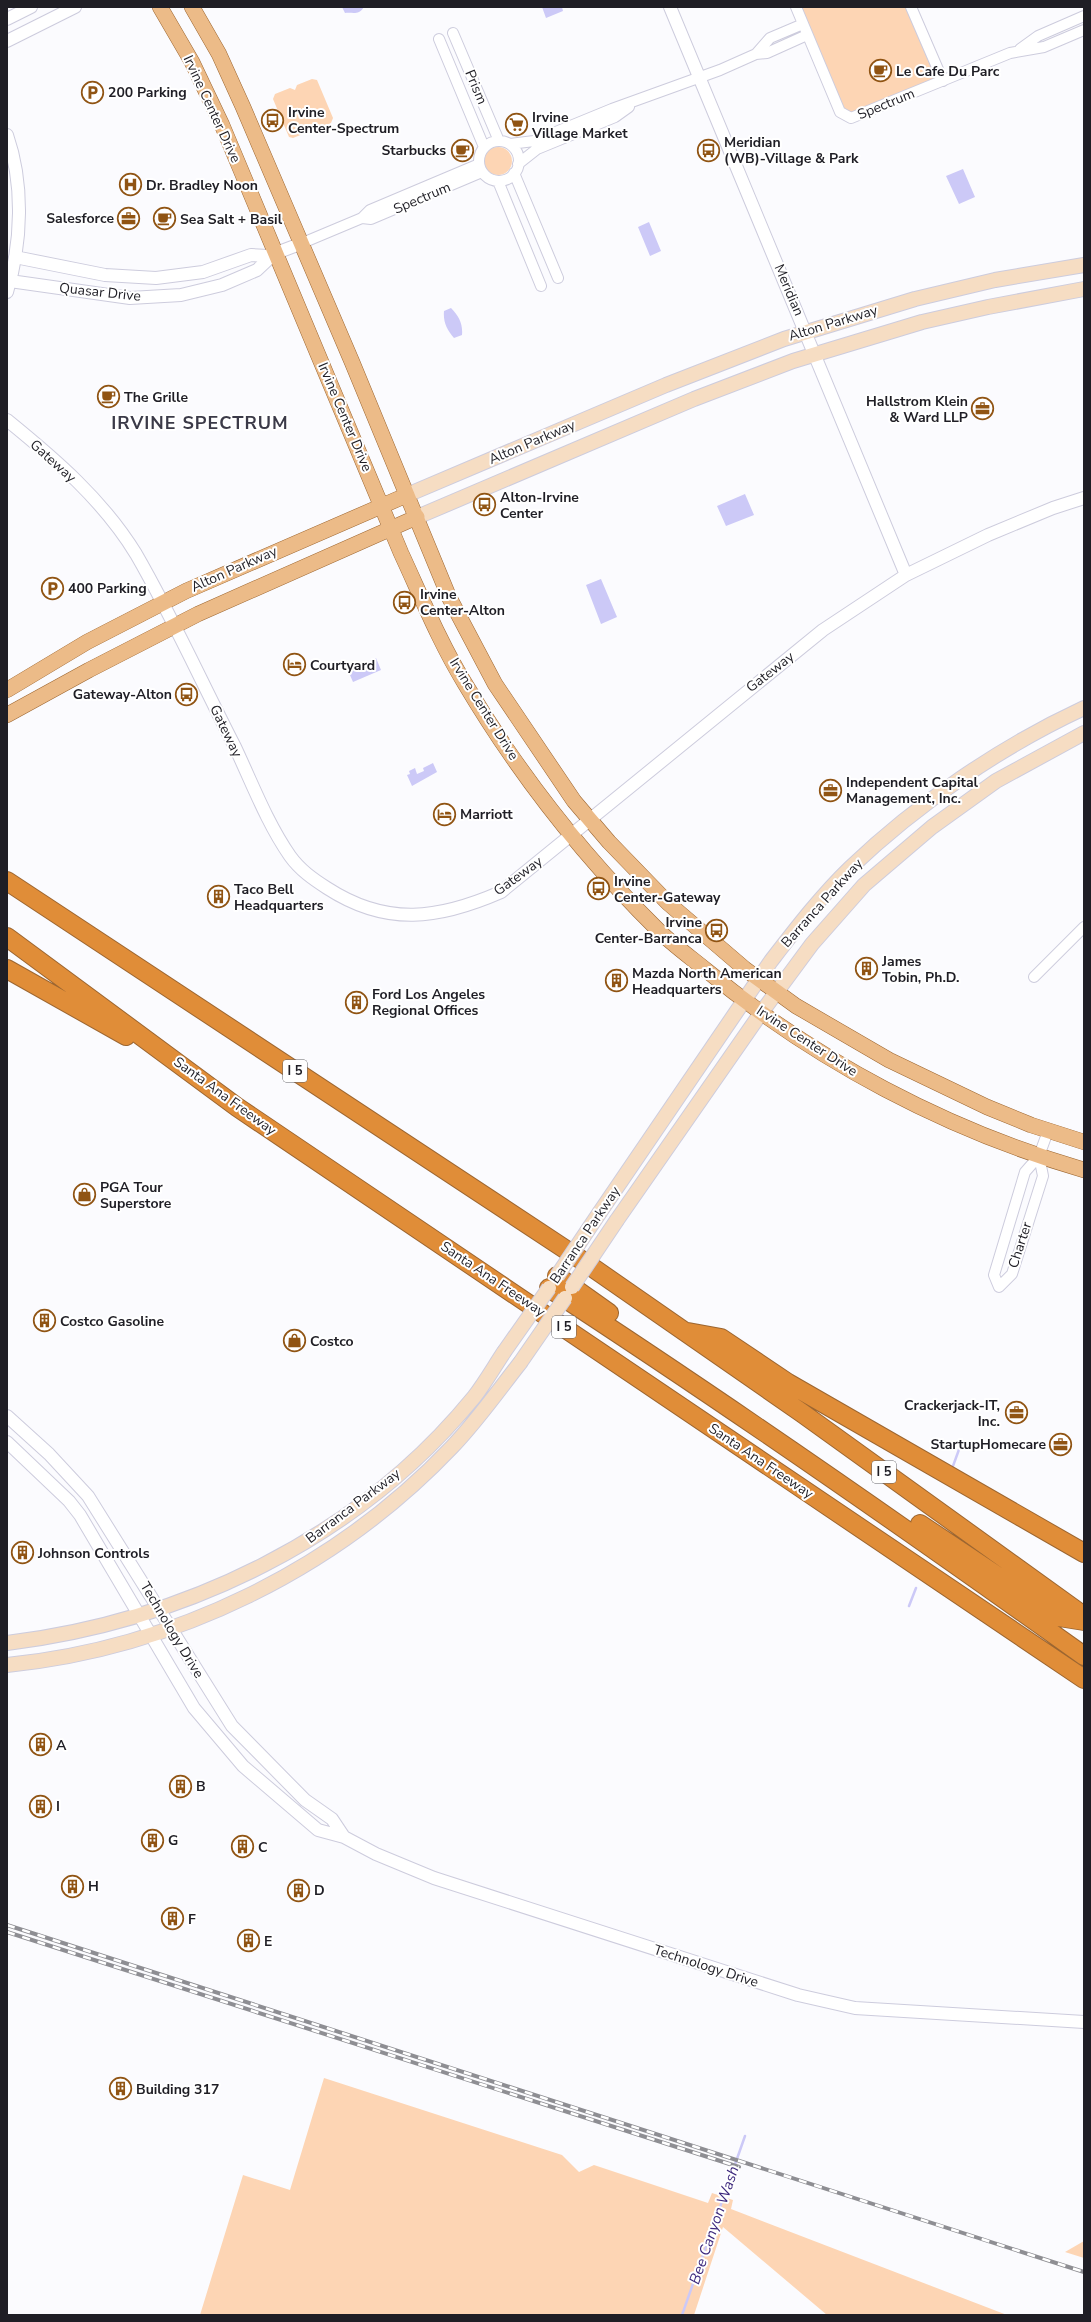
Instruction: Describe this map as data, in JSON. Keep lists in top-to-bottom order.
{
  "streets": {
    "highway": ["I 5", "Santa Ana Freeway"],
    "main road": ["Irvine Center Drive", "Alton Parkway", "Barranca Parkway"],
    "street": [
      "Prism",
      "Spectrum",
      "Meridian",
      "Quasar Drive",
      "Gateway",
      "Charter",
      "Technology Drive"
    ]
  },
  "crossings": [
    ["Prism", "Spectrum"],
    ["Spectrum", "Irvine Center Drive"],
    ["Spectrum", "Quasar Drive"],
    ["Irvine Center Drive", "Quasar Drive"],
    ["Irvine Center Drive", "Alton Parkway"],
    ["Irvine Center Drive", "Gateway"],
    ["Irvine Center Drive", "Barranca Parkway"],
    ["Irvine Center Drive", "Charter"],
    ["Meridian", "Alton Parkway"],
    ["Meridian", "Gateway"],
    ["Alton Parkway", "Gateway"],
    ["Barranca Parkway", "Technology Drive"]
  ],
  "districts": ["IRVINE SPECTRUM"],
  "water": ["Bee Canyon Wash"],
  "places": {
    "cafe": [
      "Le Cafe Du Parc",
      "Starbucks",
      "Sea Salt + Basil",
      "The Grille"
    ],
    "parking": ["200 Parking", "400 Parking"],
    "bus stop": [
      "Irvine Center-Spectrum",
      "Meridian (WB)-Village & Park",
      "Alton-Irvine Center",
      "Irvine Center-Alton",
      "Gateway-Alton",
      "Irvine Center-Gateway",
      "Irvine Center-Barranca"
    ],
    "supermarket": ["Irvine Village Market"],
    "hospital": ["Dr. Bradley Noon"],
    "office": [
      "Salesforce",
      "Hallstrom Klein & Ward LLP",
      "Independent Capital Management, Inc.",
      "Crackerjack-IT, Inc.",
      "StartupHomecare"
    ],
    "hotel": ["Courtyard", "Marriott"],
    "building": [
      "Taco Bell Headquarters",
      "James Tobin, Ph.D.",
      "Mazda North American Headquarters",
      "Ford Los Angeles Regional Offices",
      "Costco Gasoline",
      "Johnson Controls",
      "A",
      "B",
      "I",
      "G",
      "C",
      "H",
      "D",
      "F",
      "E",
      "Building 317"
    ],
    "shop": ["PGA Tour Superstore", "Costco"]
  }
}
